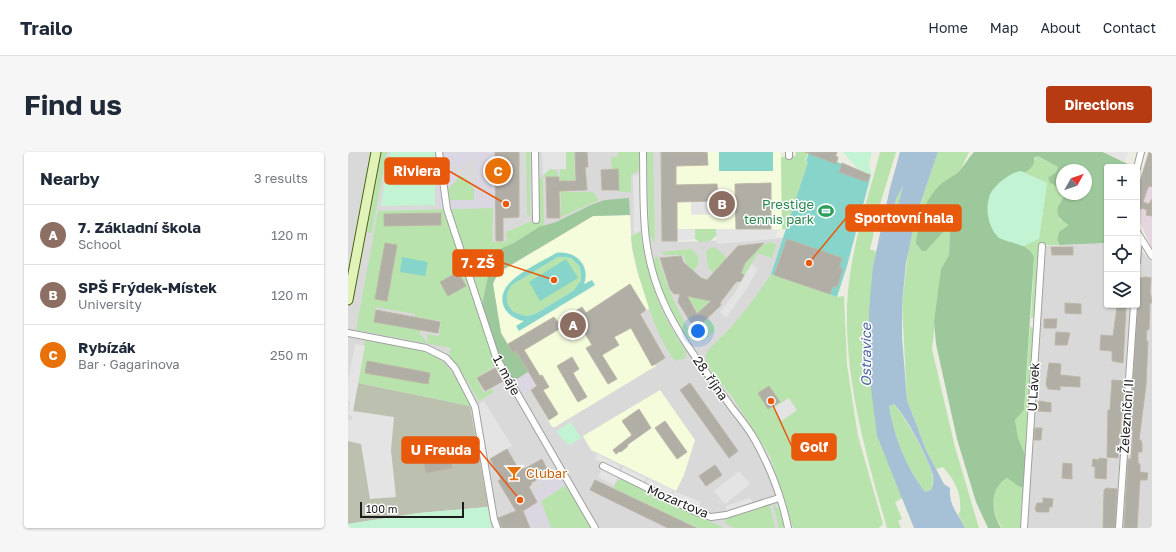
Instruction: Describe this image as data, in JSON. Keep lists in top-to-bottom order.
{
  "streets": {
    "street": [
      "1. máje",
      "28. října",
      "U Lávek",
      "Železniční II",
      "Mozartova"
    ]
  },
  "crossings": [
    ["28. října", "Mozartova"]
  ],
  "water": ["Ostravice"],
  "places": {
    "other": [
      "Riviera",
      "Sportovní hala",
      "7. ZŠ",
      "Golf",
      "U Freuda"
    ],
    "sports": ["Prestige tennis park"],
    "bar": ["Clubar"]
  },
  "scale_bar": "100 m",
  "north": "top right",
  "page": {
    "header": "Trailo",
    "nav": [
      "Home",
      "Map",
      "About",
      "Contact"
    ],
    "buttons": "Directions",
    "title": "Find us",
    "heading": ["Nearby", "3 results"],
    "pins": ["C", "B", "A"],
    "map_buttons": ["+", "−"],
    "list": [
      {
        "mark": "A",
        "name": "7. Základní škola",
        "note": "School",
        "value": "120 m"
      },
      {
        "mark": "B",
        "name": "SPŠ Frýdek-Místek",
        "note": "University",
        "value": "120 m"
      },
      {
        "mark": "C",
        "name": "Rybízák",
        "note": "Bar · Gagarinova",
        "value": "250 m"
      }
    ],
    "scale": "100 m"
  }
}
